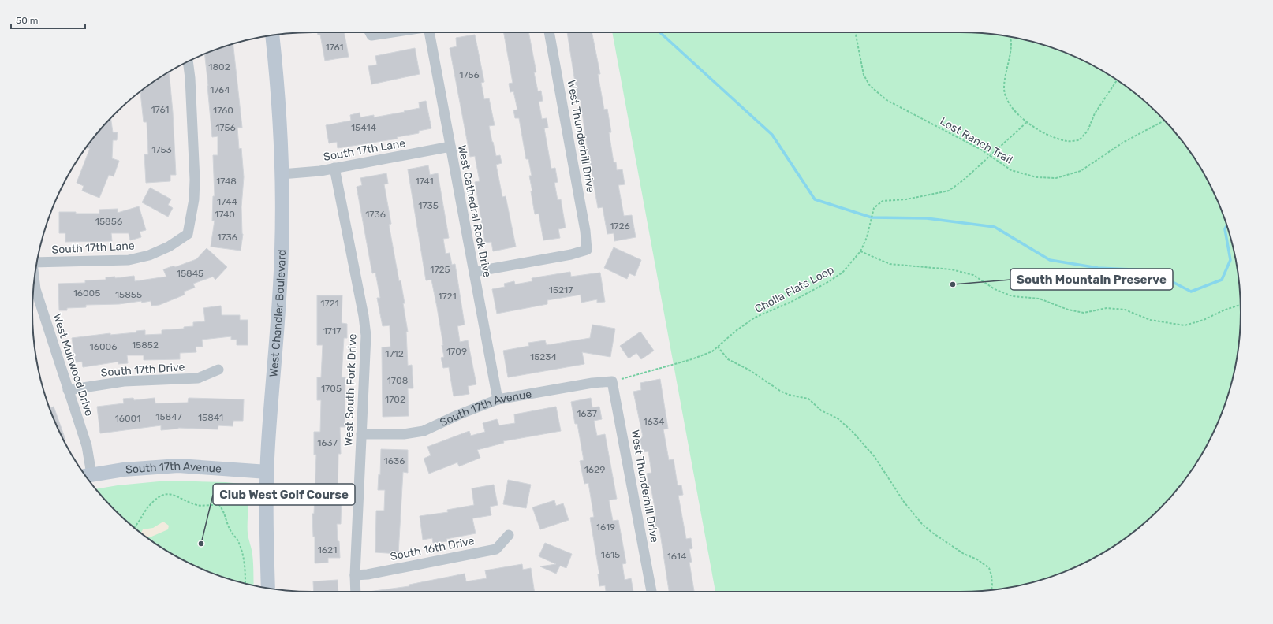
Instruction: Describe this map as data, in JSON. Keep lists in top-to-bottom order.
{
  "streets": {
    "street": [
      "West Thunderhill Drive",
      "South 17th Lane",
      "West Cathedral Rock Drive",
      "West Chandler Boulevard",
      "West Muirwood Drive",
      "South 17th Drive",
      "West South Fork Drive",
      "South 17th Avenue",
      "South 16th Drive"
    ],
    "path": ["Lost Ranch Trail", "Cholla Flats Loop"]
  },
  "crossings": [
    ["West Thunderhill Drive", "West Cathedral Rock Drive"],
    ["West Thunderhill Drive", "Cholla Flats Loop"],
    ["West Thunderhill Drive", "South 17th Avenue"],
    ["Lost Ranch Trail", "Cholla Flats Loop"],
    ["South 17th Lane", "West Cathedral Rock Drive"],
    ["South 17th Lane", "West Chandler Boulevard"],
    ["South 17th Lane", "West South Fork Drive"],
    ["West Cathedral Rock Drive", "South 17th Avenue"],
    ["Cholla Flats Loop", "South 17th Avenue"],
    ["West Chandler Boulevard", "South 17th Avenue"],
    ["West Muirwood Drive", "South 17th Drive"],
    ["West Muirwood Drive", "South 17th Avenue"],
    ["West South Fork Drive", "South 17th Avenue"],
    ["West South Fork Drive", "South 16th Drive"]
  ],
  "places": ["South Mountain Preserve", "Club West Golf Course"],
  "house_numbers": [
    "1761",
    "1802",
    "1756",
    "1764",
    "1761",
    "1760",
    "1756",
    "15414",
    "1753",
    "1748",
    "1741",
    "1744",
    "1735",
    "1740",
    "1736",
    "15856",
    "1726",
    "1736",
    "1725",
    "15845",
    "15217",
    "16005",
    "15855",
    "1721",
    "1721",
    "1717",
    "15852",
    "16006",
    "1709",
    "1712",
    "15234",
    "1708",
    "1705",
    "1702",
    "1637",
    "15847",
    "15841",
    "16001",
    "1634",
    "1637",
    "1636",
    "1629",
    "1619",
    "1621",
    "1615",
    "1614"
  ],
  "scale_bar": "50 m"
}
